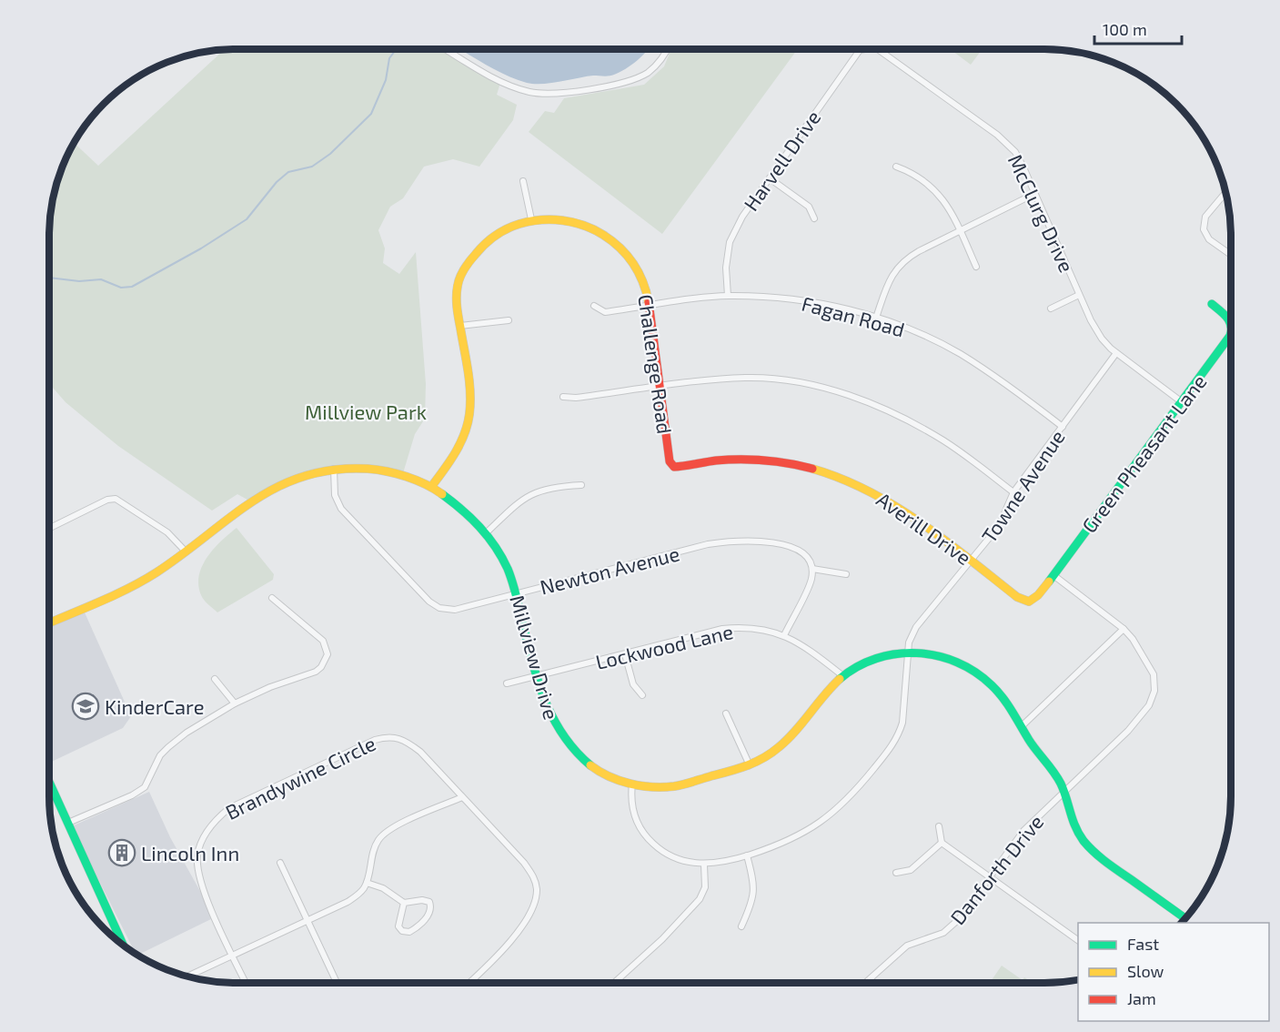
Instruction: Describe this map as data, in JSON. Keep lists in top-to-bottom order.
{
  "streets": {
    "street": [
      "Harvell Drive",
      "McClurg Drive",
      "Fagan Road",
      "Challenge Road",
      "Green Pheasant Lane",
      "Towne Avenue",
      "Averill Drive",
      "Newton Avenue",
      "Lockwood Lane",
      "Millview Drive",
      "Brandywine Circle",
      "Danforth Drive"
    ]
  },
  "crossings": [
    ["Harvell Drive", "Fagan Road"],
    ["McClurg Drive", "Green Pheasant Lane"],
    ["McClurg Drive", "Towne Avenue"],
    ["Fagan Road", "Challenge Road"],
    ["Fagan Road", "Towne Avenue"],
    ["Challenge Road", "Averill Drive"],
    ["Challenge Road", "Millview Drive"],
    ["Green Pheasant Lane", "Averill Drive"],
    ["Towne Avenue", "Averill Drive"],
    ["Towne Avenue", "Millview Drive"],
    ["Newton Avenue", "Millview Drive"],
    ["Lockwood Lane", "Millview Drive"],
    ["Millview Drive", "Danforth Drive"]
  ],
  "parks": ["Millview Park"],
  "places": {
    "school or university": ["KinderCare"],
    "building": ["Lincoln Inn"]
  },
  "legend": ["Fast", "Slow", "Jam"],
  "scale_bar": "100 m"
}
